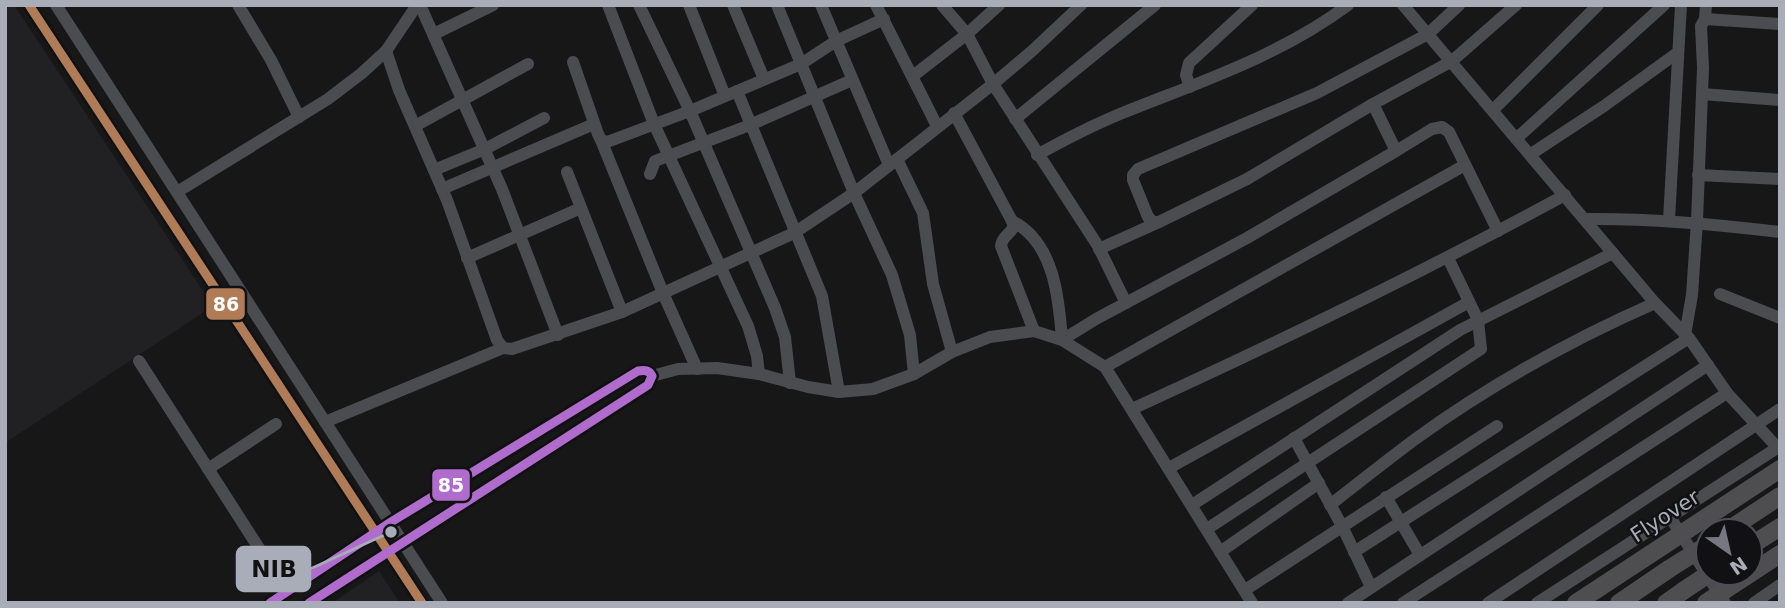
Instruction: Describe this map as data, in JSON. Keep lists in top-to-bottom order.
{
  "streets": {
    "highway": ["Flyover"]
  },
  "places": ["NIB"],
  "lines": ["transit line 86", "transit line 85"],
  "north": "bottom right"
}
